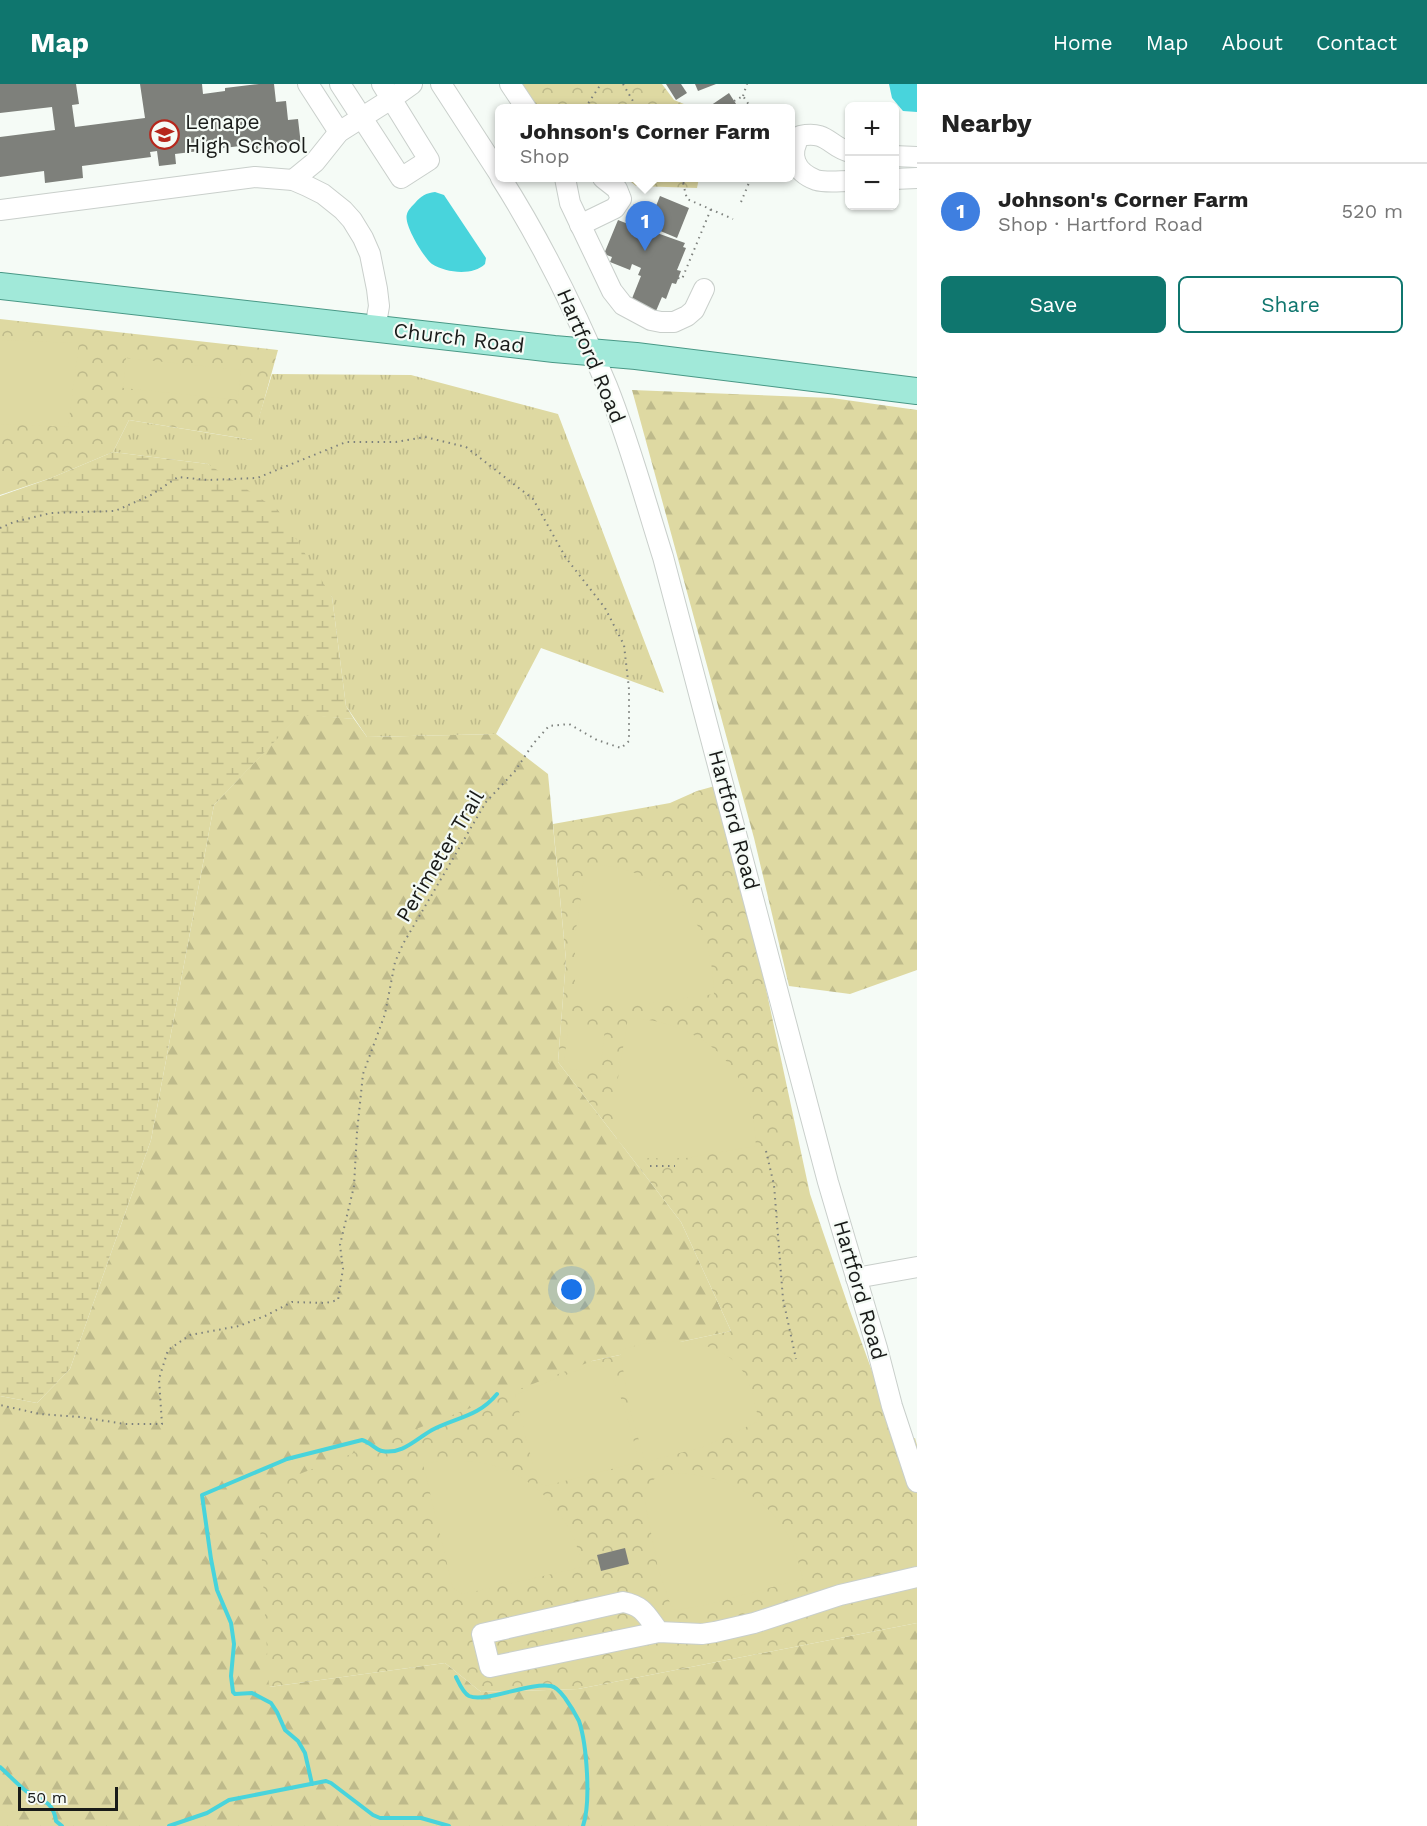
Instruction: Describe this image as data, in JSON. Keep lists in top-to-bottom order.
{
  "streets": {
    "main road": ["Church Road"],
    "street": ["Hartford Road"],
    "path": ["Perimeter Trail"]
  },
  "crossings": [
    ["Church Road", "Hartford Road"]
  ],
  "places": {
    "school or university": ["Lenape High School"]
  },
  "scale_bar": "50 m",
  "page": {
    "header": "Map",
    "nav": [
      "Home",
      "Map",
      "About",
      "Contact"
    ],
    "heading": "Nearby",
    "map_buttons": ["+", "−"],
    "popup": ["Johnson's Corner Farm", "Shop"],
    "list": [
      {
        "mark": "1",
        "name": "Johnson's Corner Farm",
        "note": "Shop · Hartford Road",
        "value": "520 m"
      }
    ],
    "pins": "1",
    "buttons": ["Save", "Share"],
    "scale": "50 m"
  }
}
